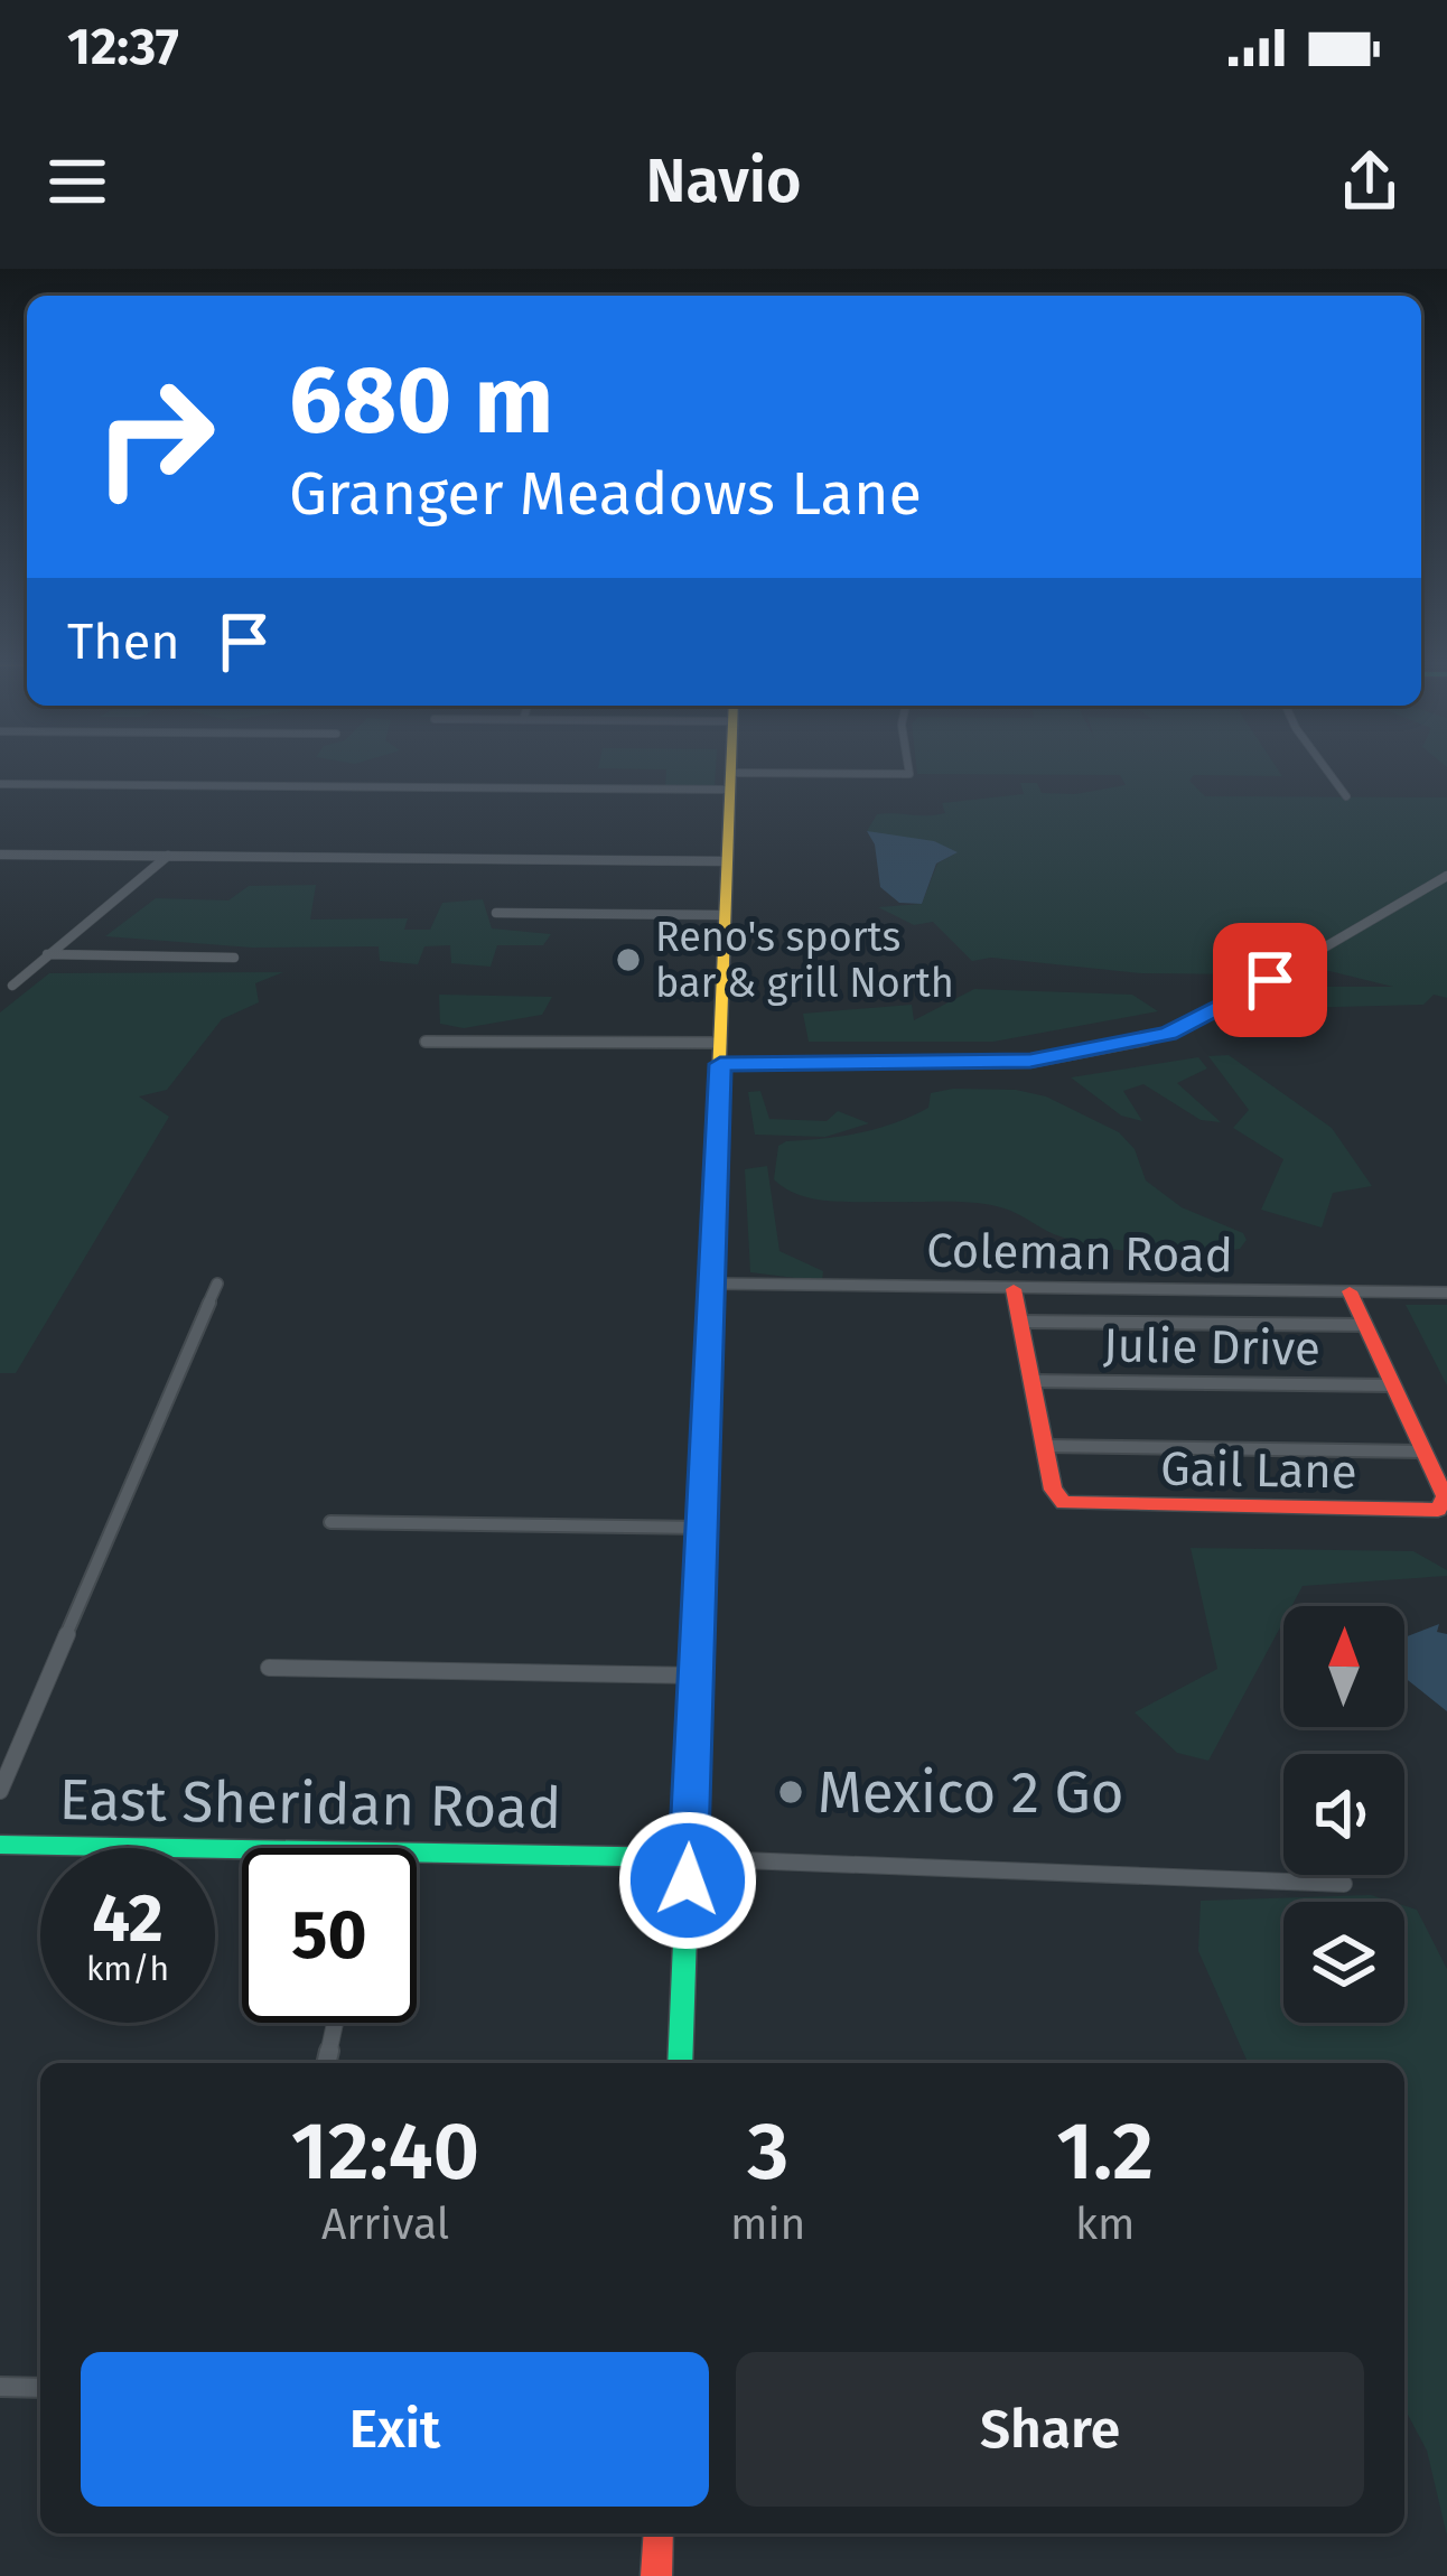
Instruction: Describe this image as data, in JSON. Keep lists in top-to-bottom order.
{
  "streets": {
    "main road": ["Gail Lane", "East Sheridan Road"],
    "street": ["Coleman Road", "Julie Drive"]
  },
  "places": ["Reno's sports bar & grill North", "Mexico 2 Go"],
  "north": "top",
  "page": {
    "status": "12:37",
    "header": "Navio",
    "turn": ["680 m", "Granger Meadows Lane"],
    "then": "Then",
    "speed": "42 km/h",
    "limit": "50",
    "eta": [
      "12:40",
      "Arrival",
      "3",
      "min",
      "1.2",
      "km"
    ],
    "buttons": ["Exit", "Share"]
  }
}
